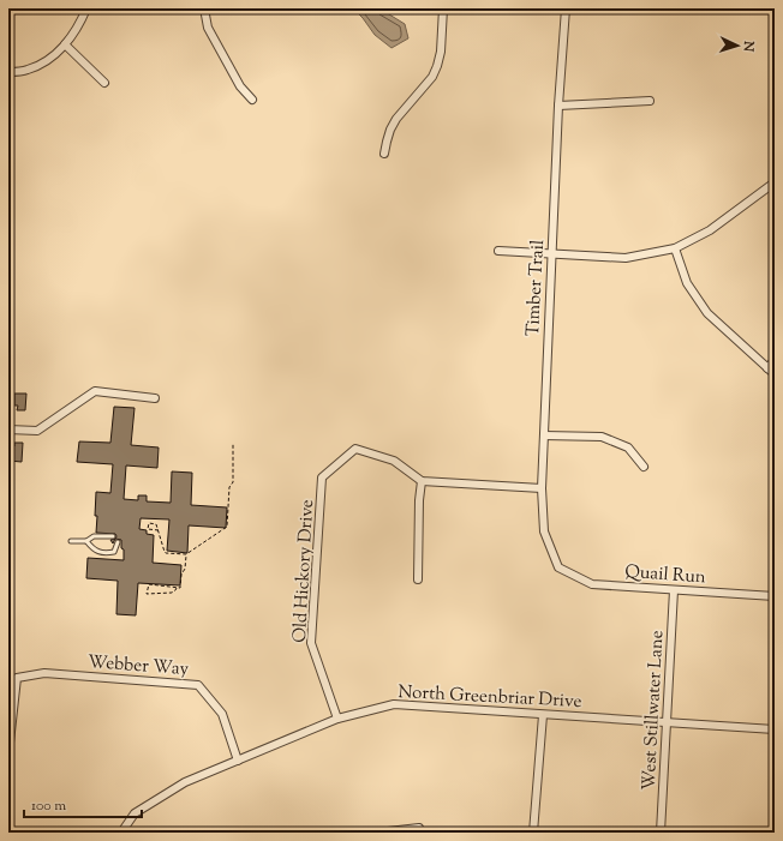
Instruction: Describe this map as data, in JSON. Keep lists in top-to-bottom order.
{
  "streets": {
    "street": [
      "Timber Trail",
      "Old Hickory Drive",
      "Quail Run",
      "Webber Way",
      "North Greenbriar Drive",
      "West Stillwater Lane"
    ]
  },
  "crossings": [
    ["Timber Trail", "Quail Run"],
    ["Old Hickory Drive", "North Greenbriar Drive"],
    ["Quail Run", "West Stillwater Lane"],
    ["Webber Way", "North Greenbriar Drive"],
    ["North Greenbriar Drive", "West Stillwater Lane"]
  ],
  "scale_bar": "100 m",
  "north": "right"
}
